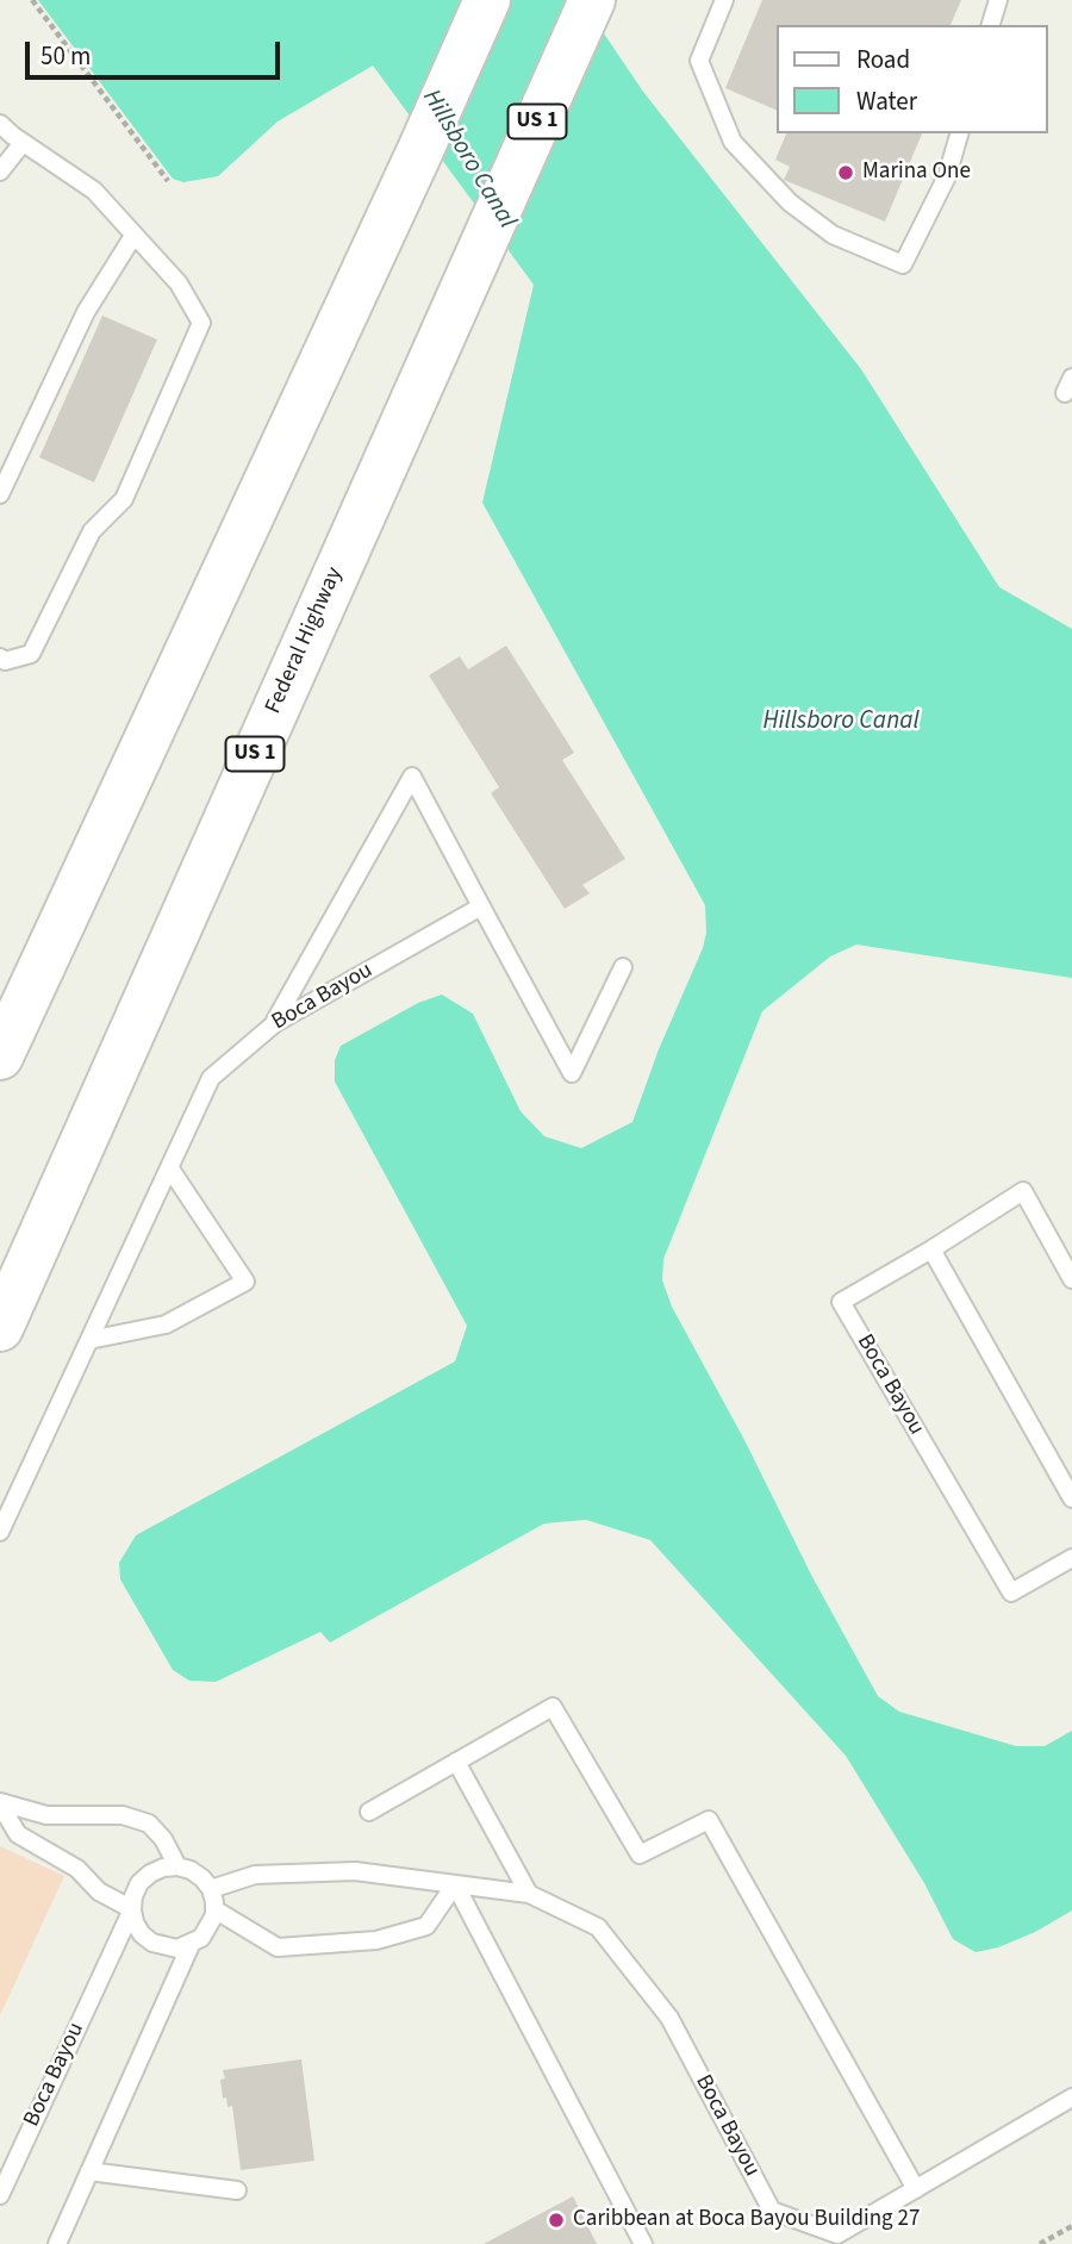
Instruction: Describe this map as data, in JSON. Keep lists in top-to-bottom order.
{
  "streets": {
    "main road": ["US 1", "Federal Highway"],
    "lane": ["Boca Bayou"]
  },
  "water": ["Hillsboro Canal"],
  "places": ["Marina One", "Caribbean at Boca Bayou Building 27"],
  "legend": ["Road", "Water"],
  "scale_bar": "50 m"
}
